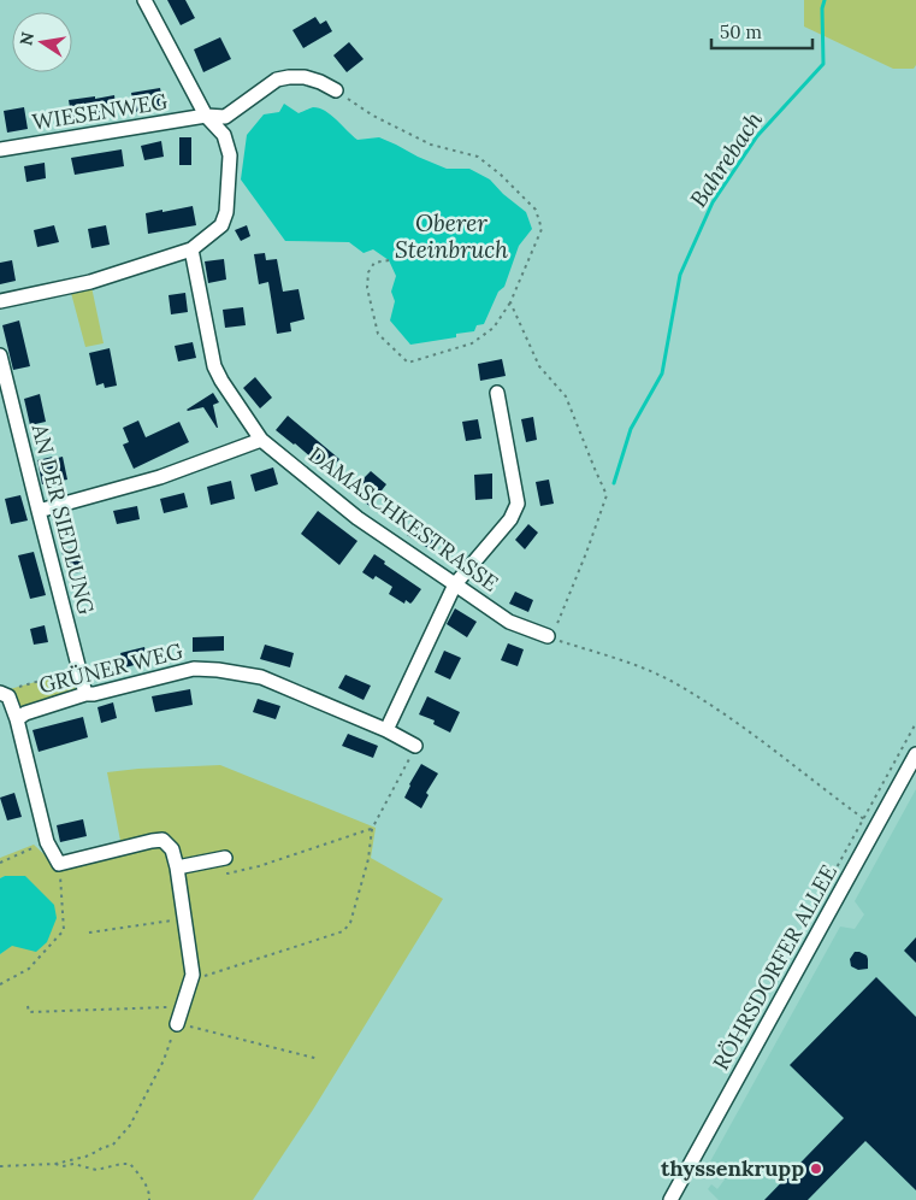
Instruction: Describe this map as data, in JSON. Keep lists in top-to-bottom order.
{
  "streets": {
    "street": [
      "WIESENWEG",
      "AN DER SIEDLUNG",
      "DAMASCHKESTRASSE",
      "GRÜNER WEG",
      "RÖHRSDORFER ALLEE"
    ]
  },
  "crossings": [
    ["AN DER SIEDLUNG", "GRÜNER WEG"]
  ],
  "water": ["Bahrebach", "Oberer Steinbruch"],
  "places": ["thyssenkrupp"],
  "scale_bar": "50 m",
  "north": "left"
}
